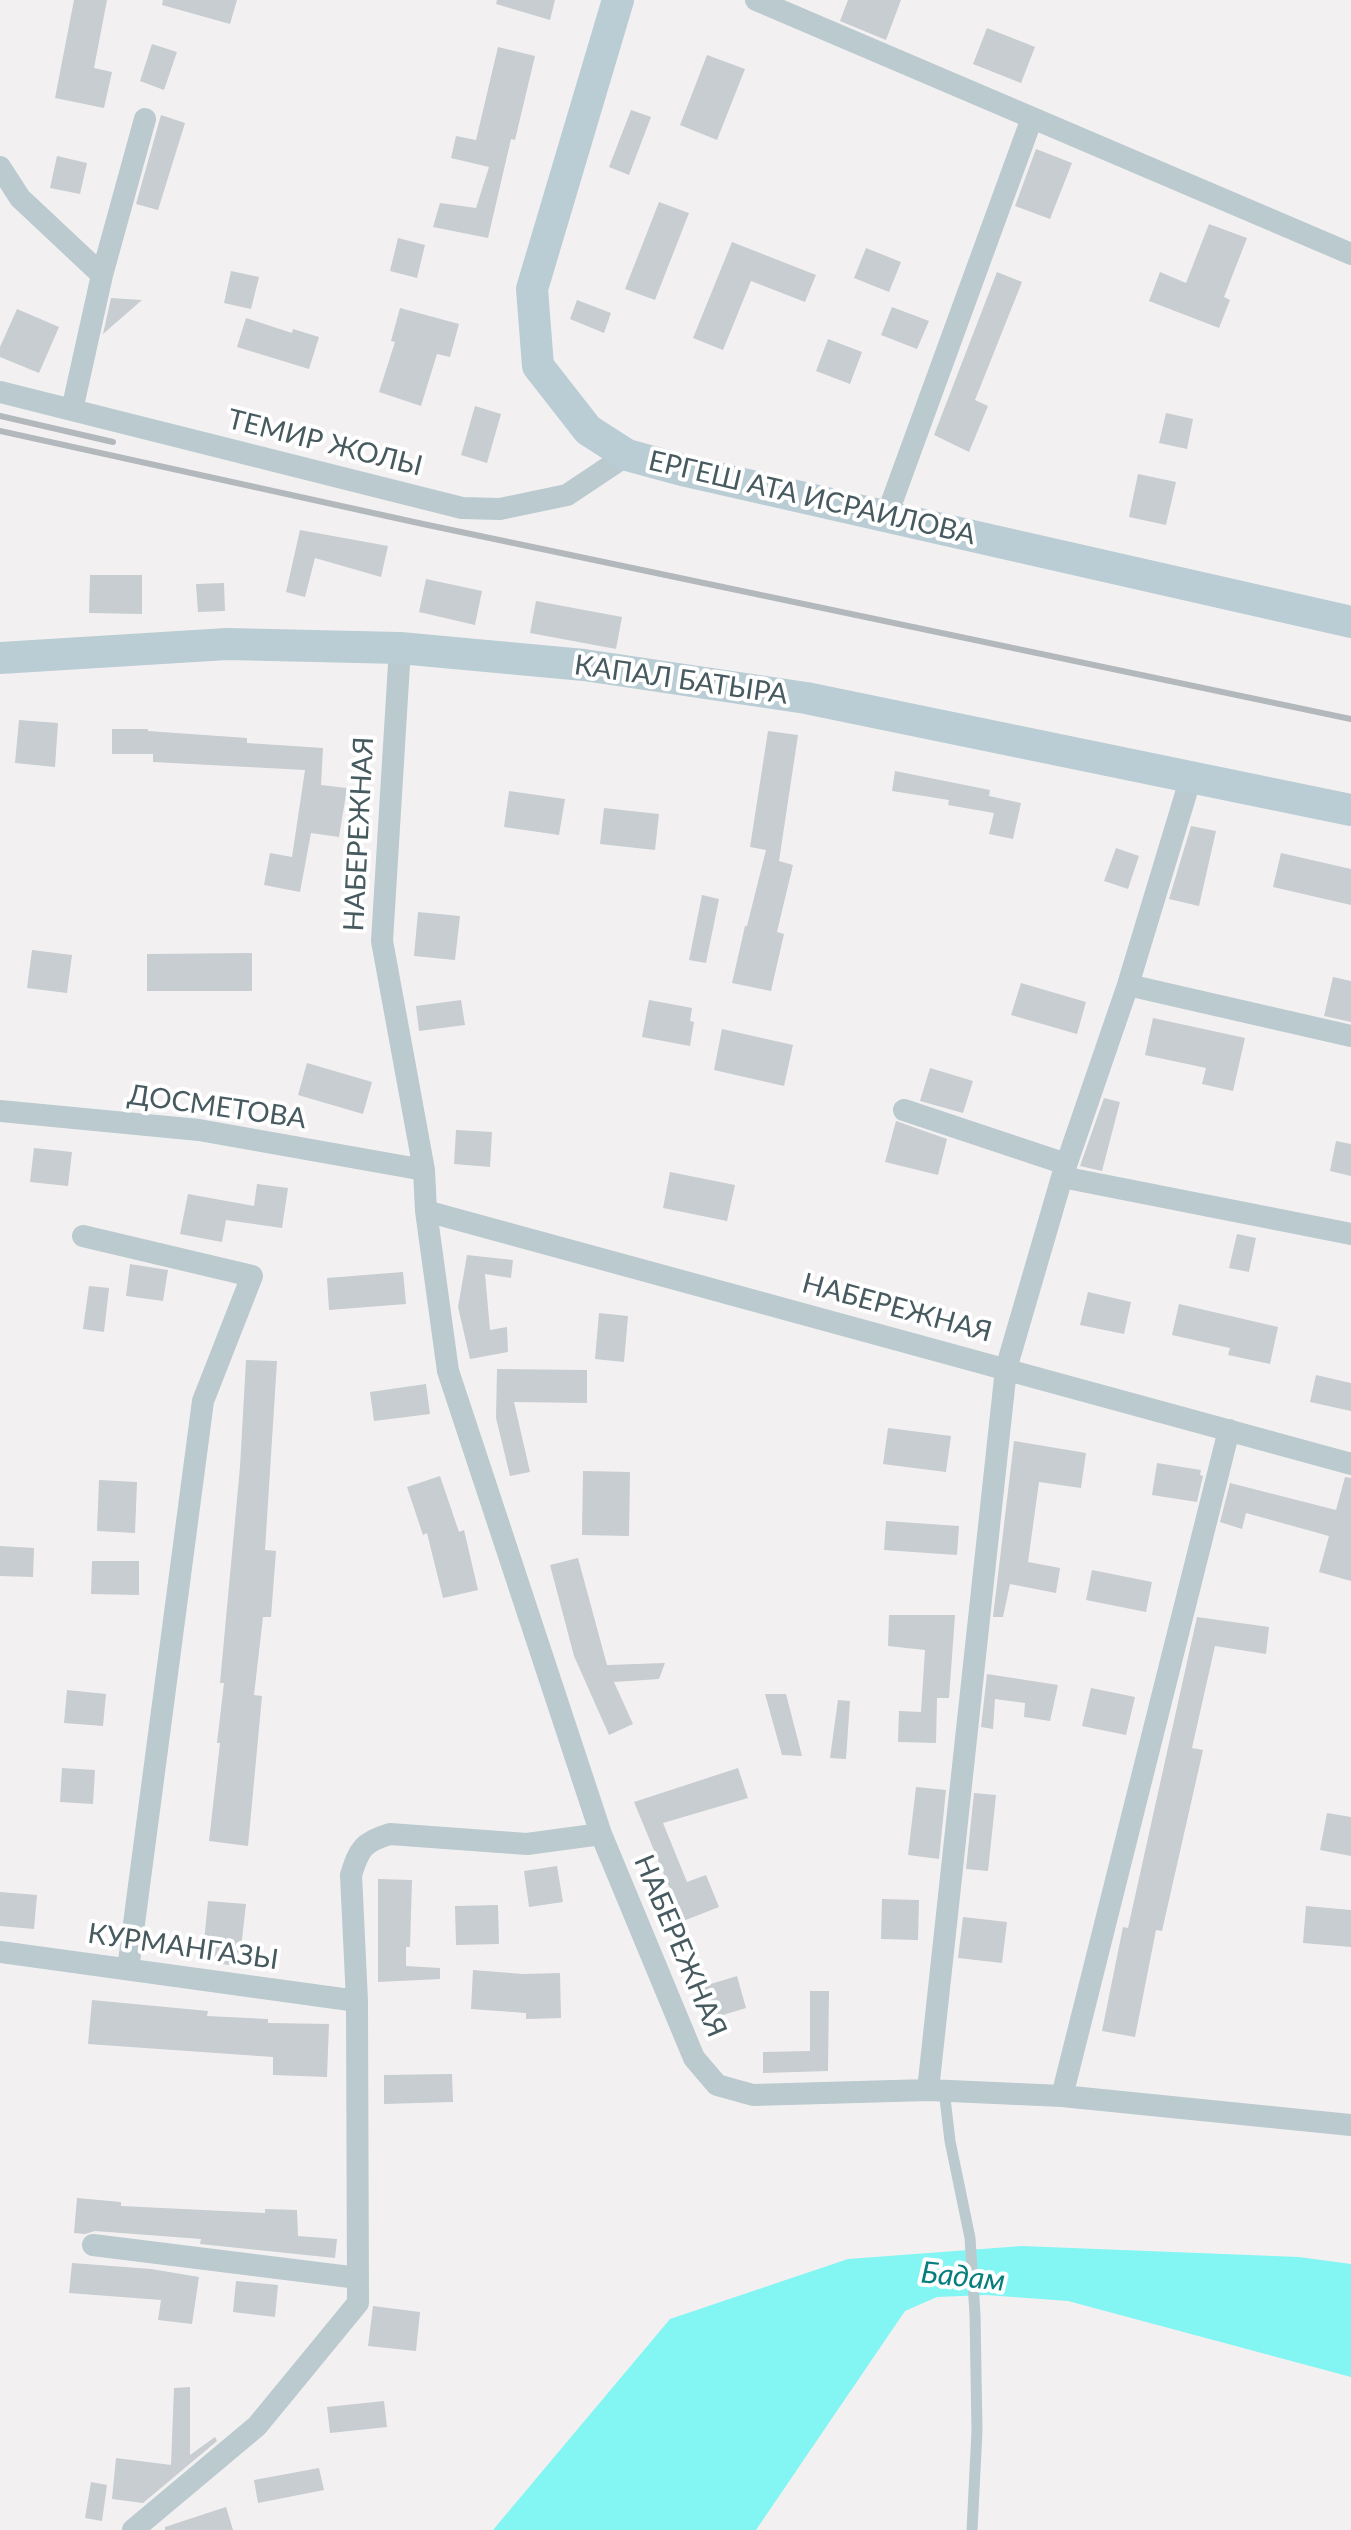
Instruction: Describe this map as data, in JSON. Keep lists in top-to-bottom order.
{
  "streets": {
    "main road": ["ЕРГЕШ АТА ИСРАИЛОВА", "КАПАЛ БАТЫРА"],
    "street": [
      "ТЕМИР ЖОЛЫ",
      "НАБЕРЕЖНАЯ",
      "ДОСМЕТОВА",
      "КУРМАНГАЗЫ"
    ]
  },
  "crossings": [
    ["ТЕМИР ЖОЛЫ", "ЕРГЕШ АТА ИСРАИЛОВА"],
    ["КАПАЛ БАТЫРА", "НАБЕРЕЖНАЯ"],
    ["НАБЕРЕЖНАЯ", "ДОСМЕТОВА"]
  ],
  "water": ["Бадам"]
}
